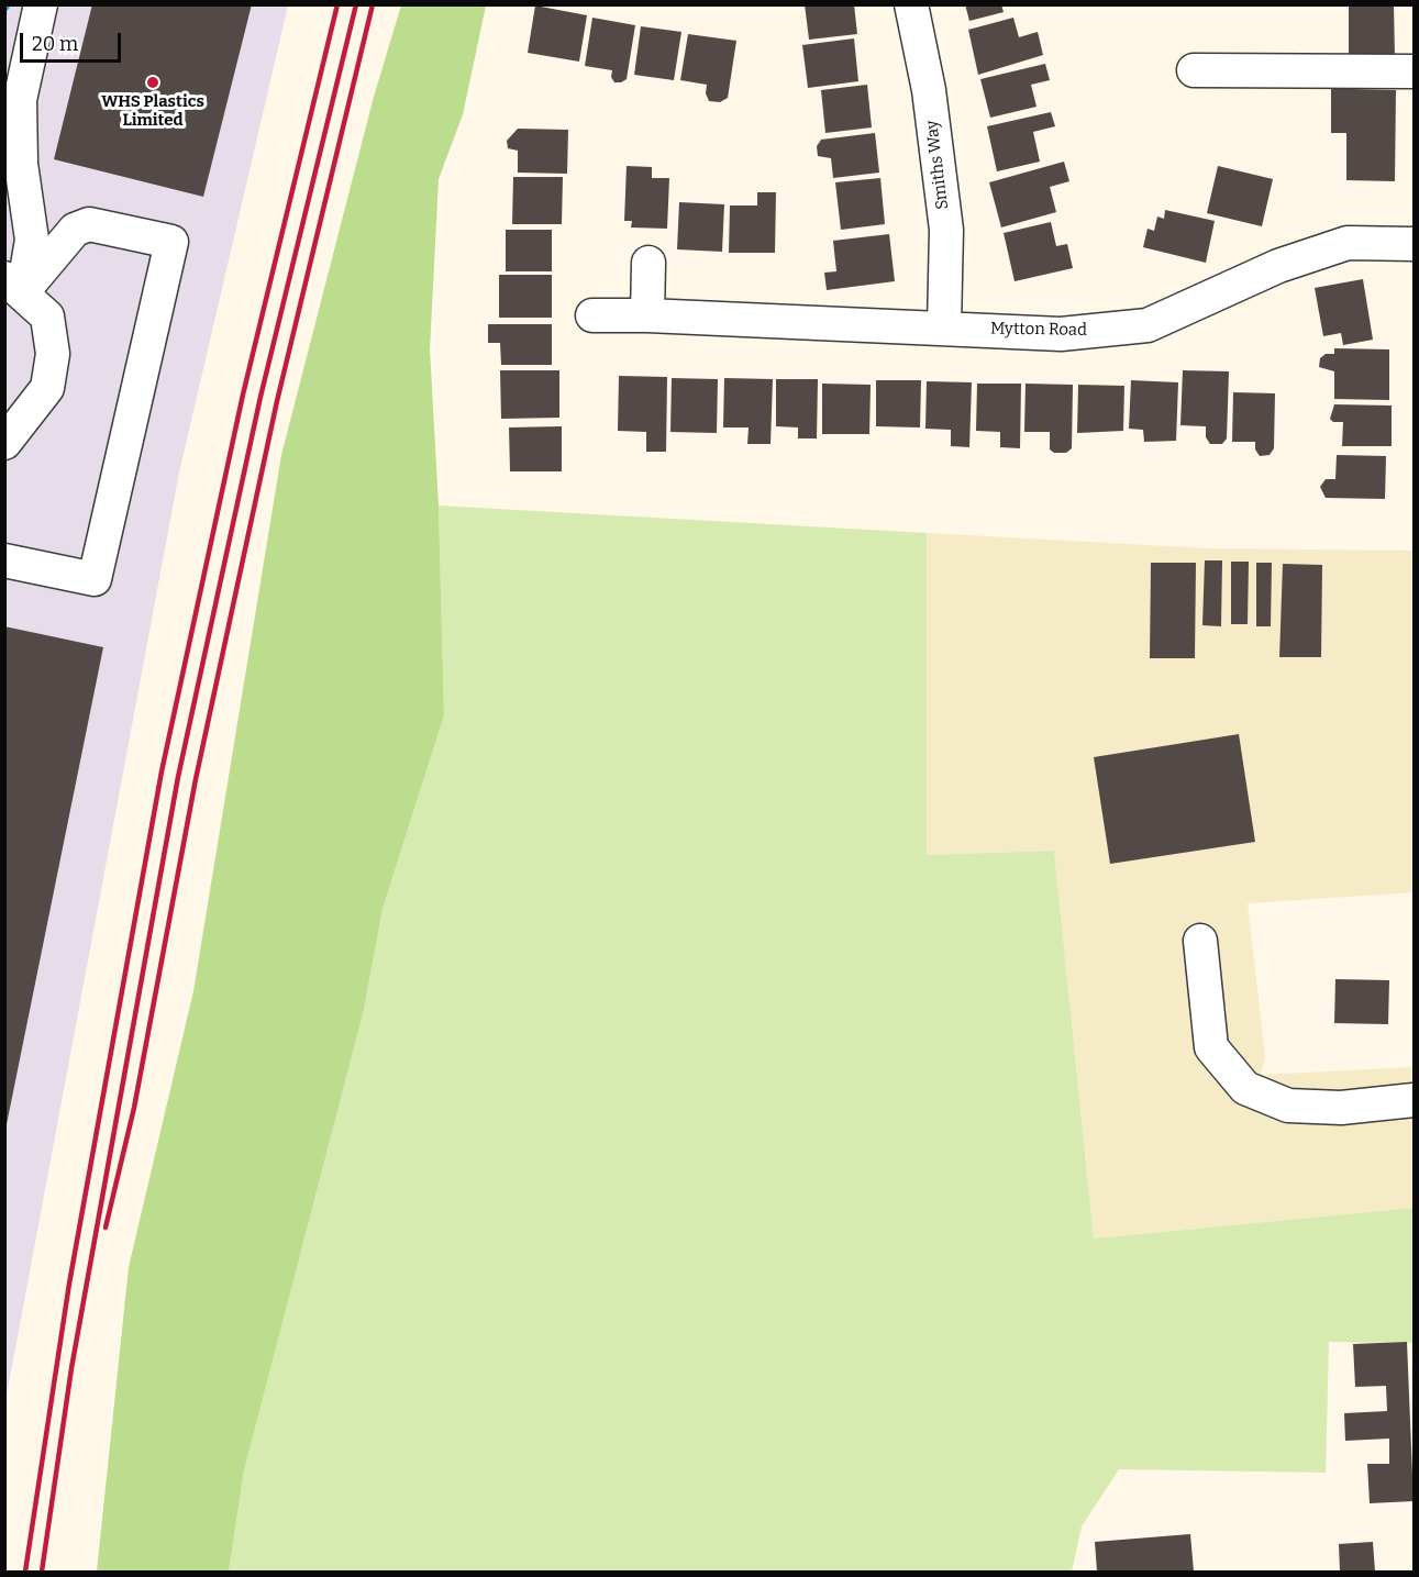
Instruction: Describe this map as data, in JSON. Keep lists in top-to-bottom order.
{
  "streets": {
    "street": ["Smiths Way", "Mytton Road"]
  },
  "crossings": [
    ["Smiths Way", "Mytton Road"]
  ],
  "places": ["WHS Plastics Limited"],
  "scale_bar": "20 m"
}
